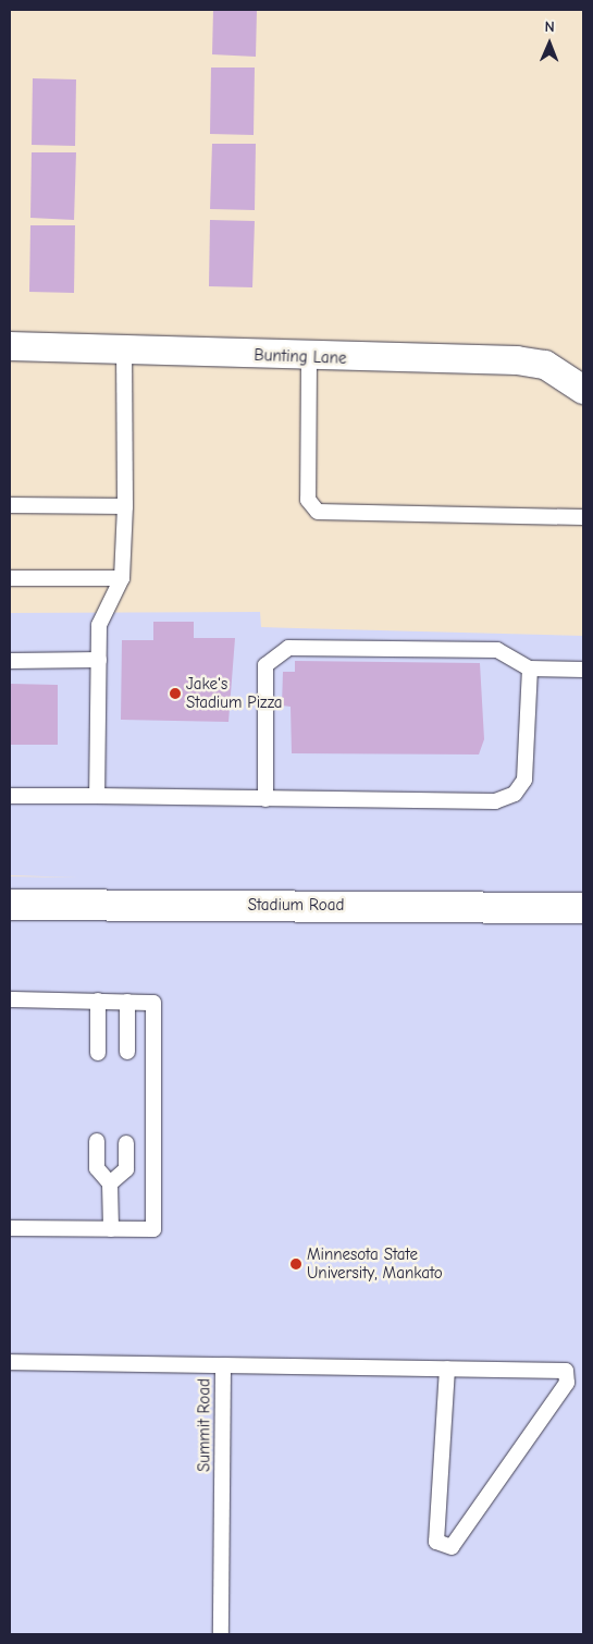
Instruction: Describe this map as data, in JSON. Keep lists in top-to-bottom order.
{
  "streets": {
    "street": ["Bunting Lane", "Stadium Road"],
    "lane": ["Summit Road"]
  },
  "places": ["Jake's Stadium Pizza", "Minnesota State University, Mankato"],
  "north": "top"
}
